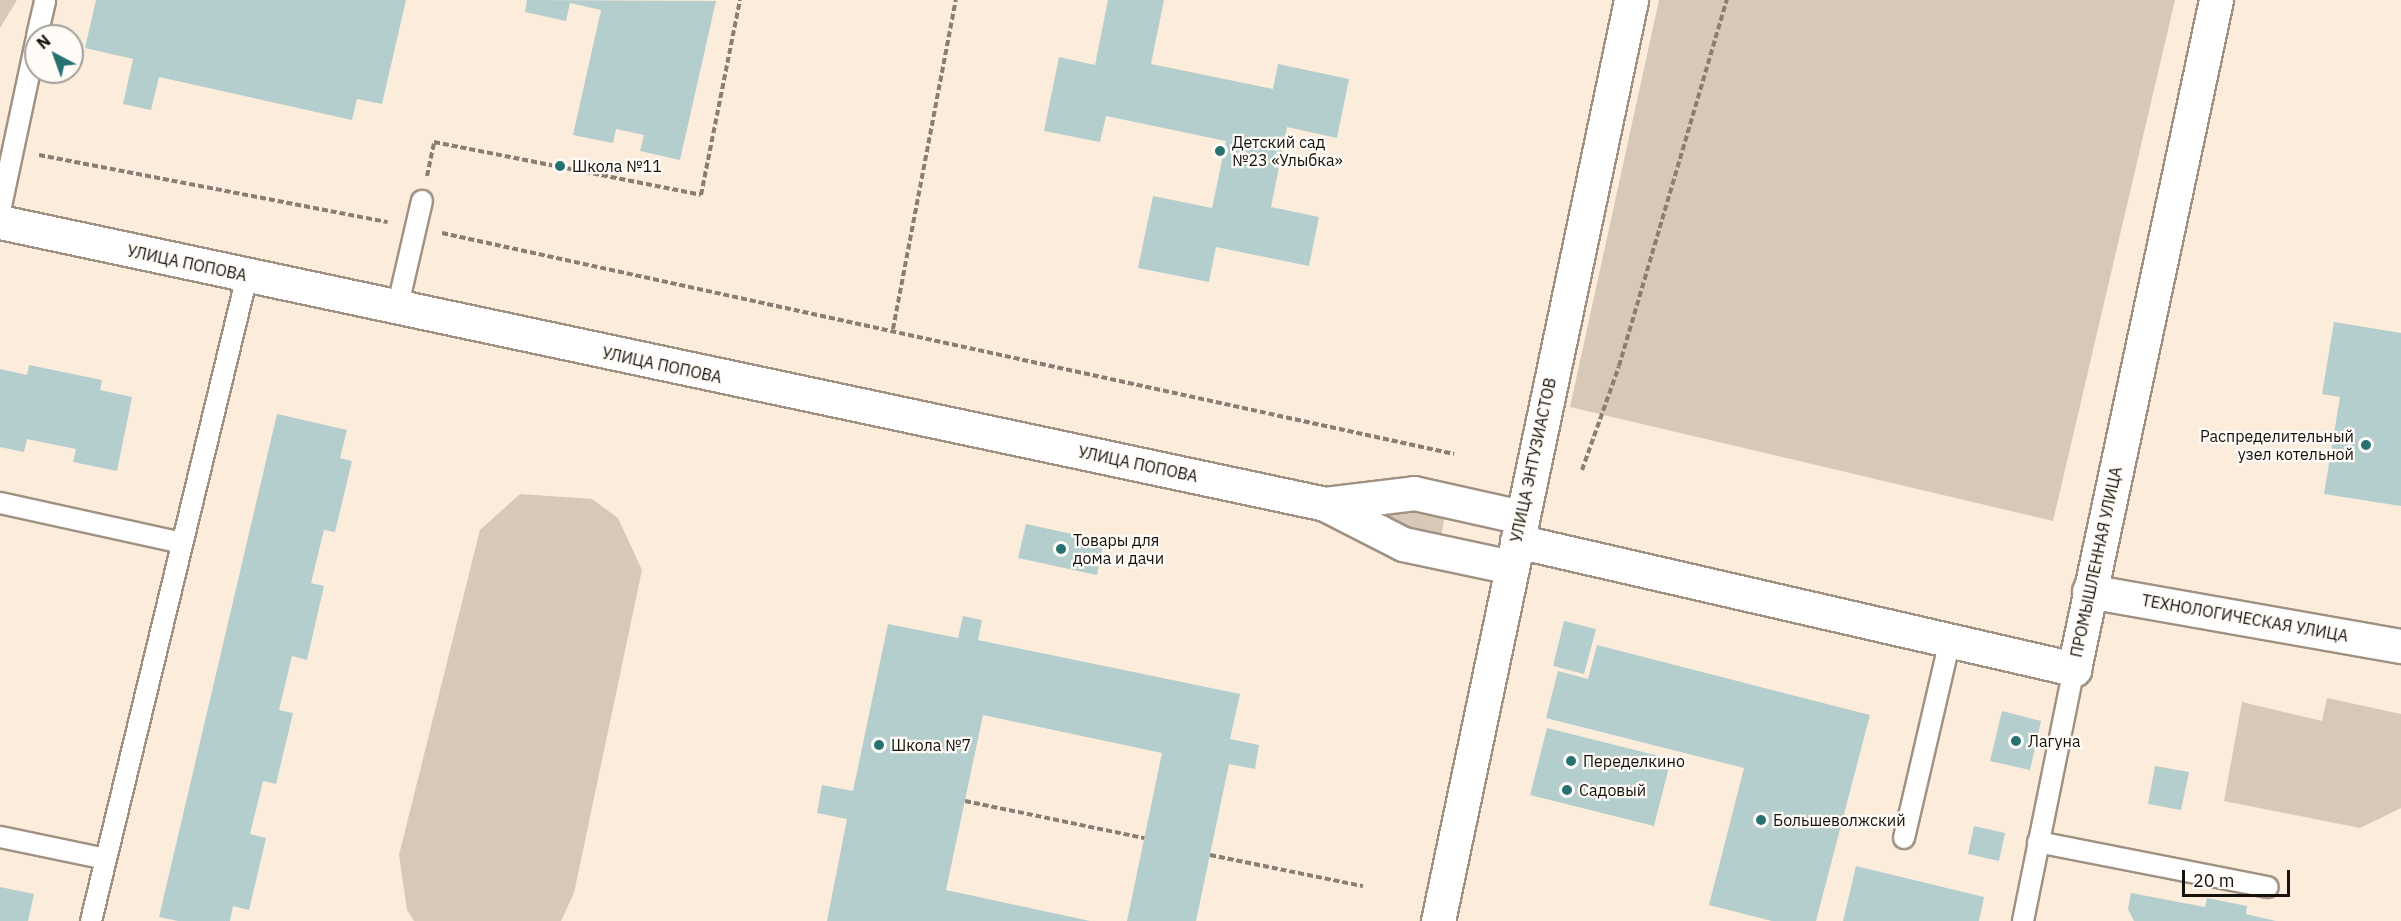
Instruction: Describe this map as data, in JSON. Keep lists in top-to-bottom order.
{
  "streets": {
    "street": [
      "УЛИЦА ПОПОВА",
      "УЛИЦА ЭНТУЗИАСТОВ",
      "ПРОМЫШЛЕННАЯ УЛИЦА",
      "ТЕХНОЛОГИЧЕСКАЯ УЛИЦА"
    ]
  },
  "crossings": [
    ["УЛИЦА ПОПОВА", "УЛИЦА ЭНТУЗИАСТОВ"],
    ["УЛИЦА ПОПОВА", "ПРОМЫШЛЕННАЯ УЛИЦА"],
    ["УЛИЦА ЭНТУЗИАСТОВ", "ПРОМЫШЛЕННАЯ УЛИЦА"],
    ["ПРОМЫШЛЕННАЯ УЛИЦА", "ТЕХНОЛОГИЧЕСКАЯ УЛИЦА"]
  ],
  "places": [
    "Детский сад №23 «Улыбка»",
    "Школа №11",
    "Распределительный узел котельной",
    "Товары для дома и дачи",
    "Лагуна",
    "Школа №7",
    "Переделкино",
    "Садовый",
    "Большеволжский"
  ],
  "scale_bar": "20 m",
  "north": "top left"
}
